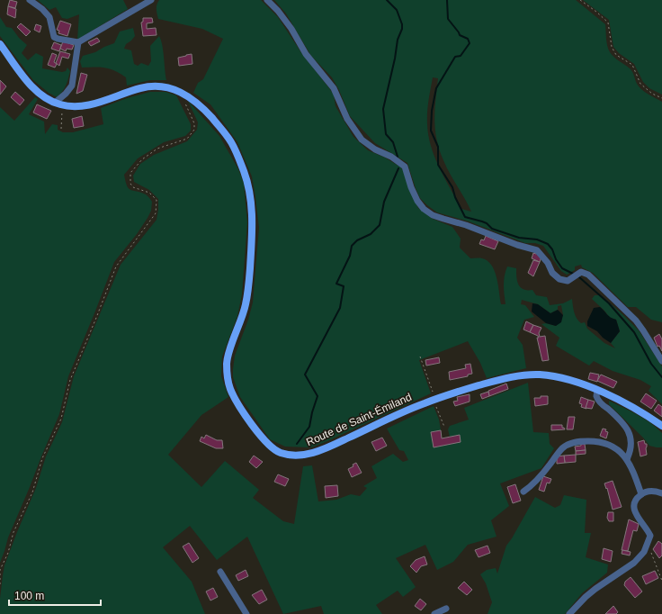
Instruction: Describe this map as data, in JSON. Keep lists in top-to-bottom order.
{
  "streets": {
    "main road": ["Route de Saint-Émiland"]
  },
  "scale_bar": "100 m"
}
